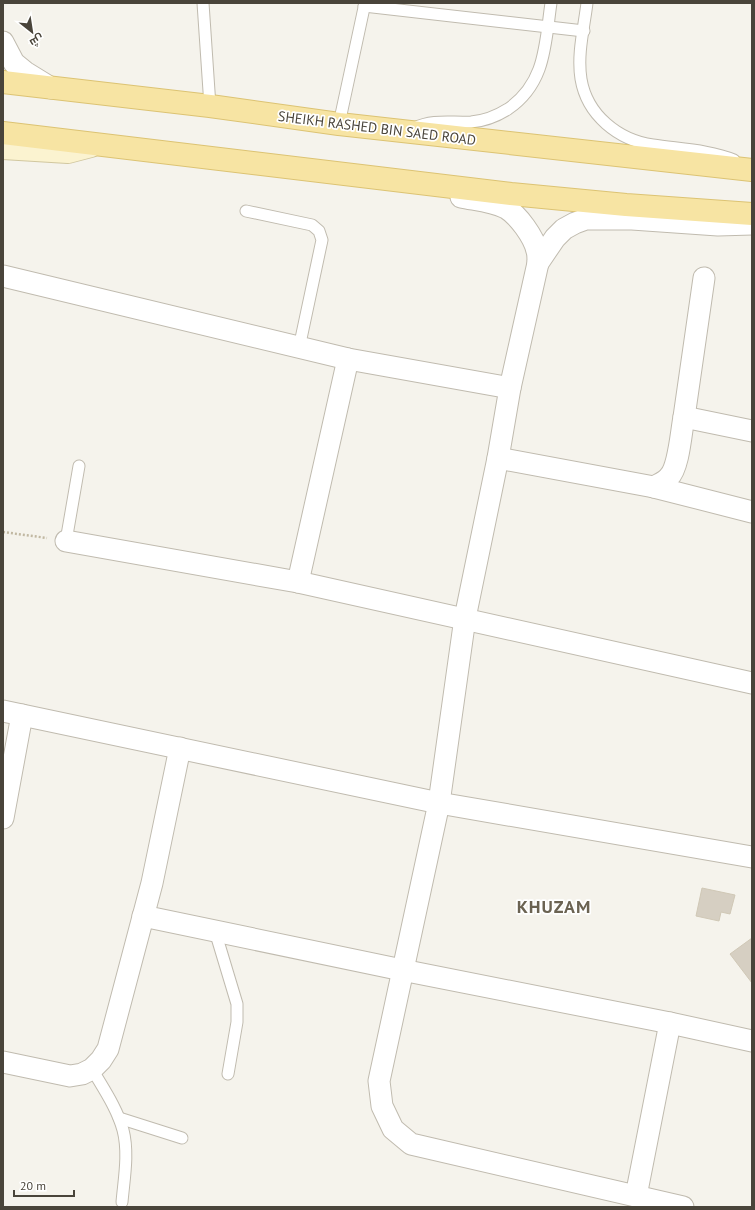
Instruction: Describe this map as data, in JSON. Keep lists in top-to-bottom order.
{
  "streets": {
    "main road": ["SHEIKH RASHED BIN SAED ROAD"]
  },
  "districts": ["KHUZAM"],
  "scale_bar": "20 m",
  "north": "bottom right"
}
